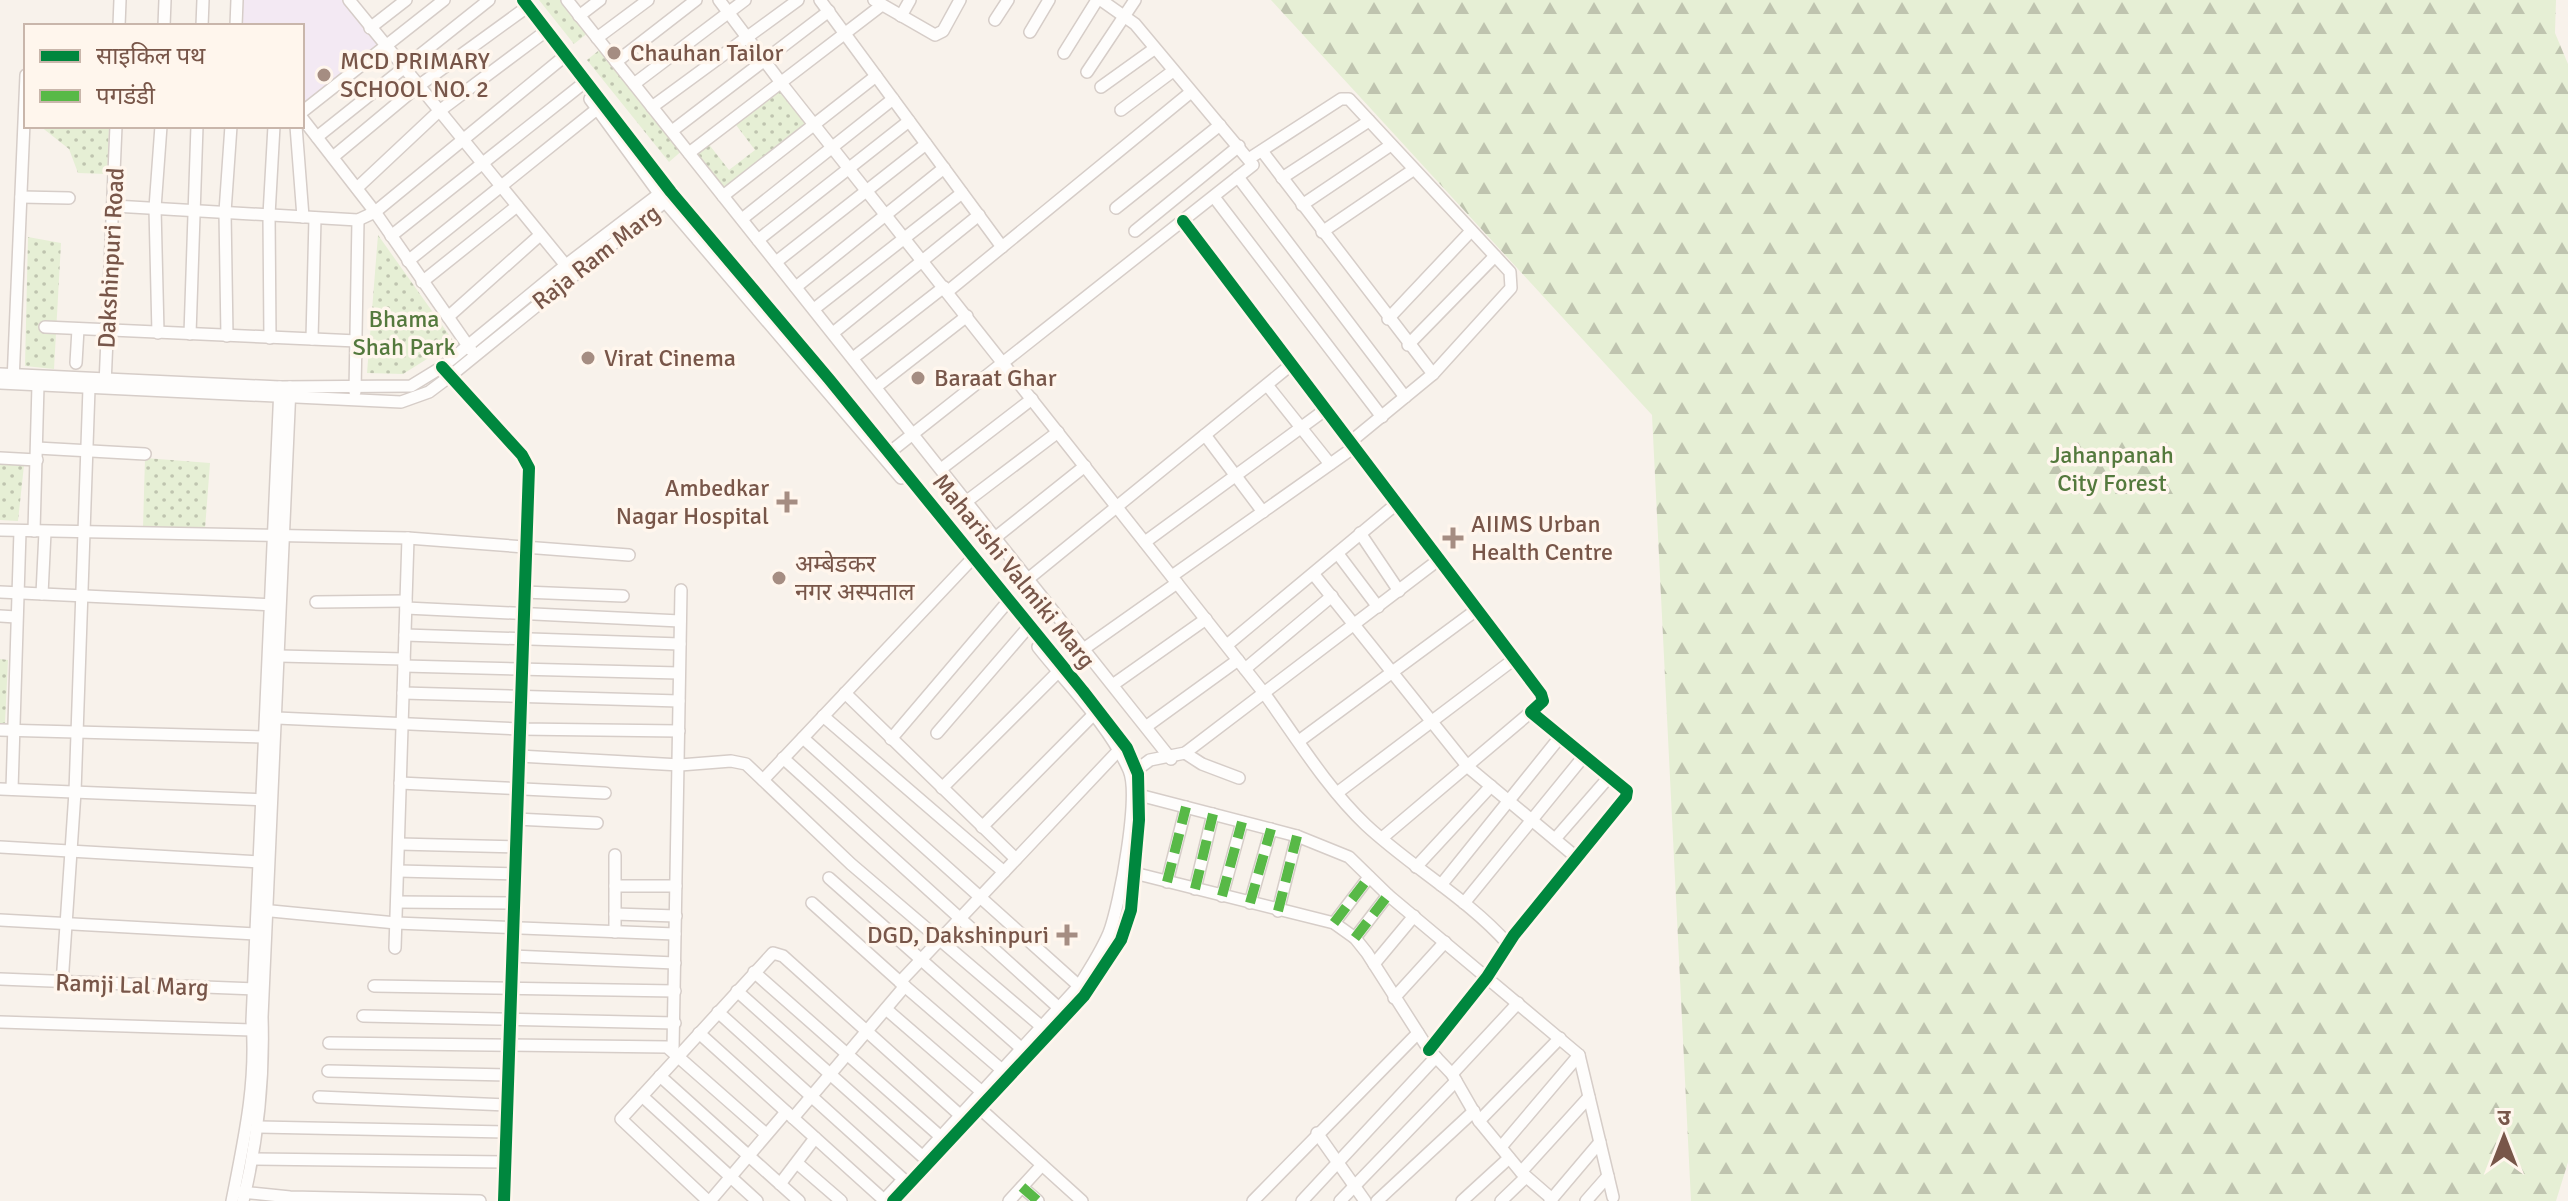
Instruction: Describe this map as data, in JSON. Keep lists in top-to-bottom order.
{
  "streets": {
    "street": [
      "Raja Ram Marg",
      "Dakshinpuri Road",
      "Maharishi Valmiki Marg",
      "Ramji Lal Marg"
    ]
  },
  "crossings": [
    ["Raja Ram Marg", "Dakshinpuri Road"],
    ["Raja Ram Marg", "Maharishi Valmiki Marg"]
  ],
  "parks": ["Bhama Shah Park", "Jahanpanah City Forest"],
  "places": {
    "other": [
      "Chauhan Tailor",
      "MCD PRIMARY SCHOOL NO. 2",
      "Virat Cinema",
      "Baraat Ghar",
      "अम्बेडकर नगर अस्पताल"
    ],
    "health": ["Ambedkar Nagar Hospital", "AIIMS Urban Health Centre", "DGD, Dakshinpuri"]
  },
  "legend": ["साइकिल पथ", "पगडंडी"],
  "north": "top"
}
